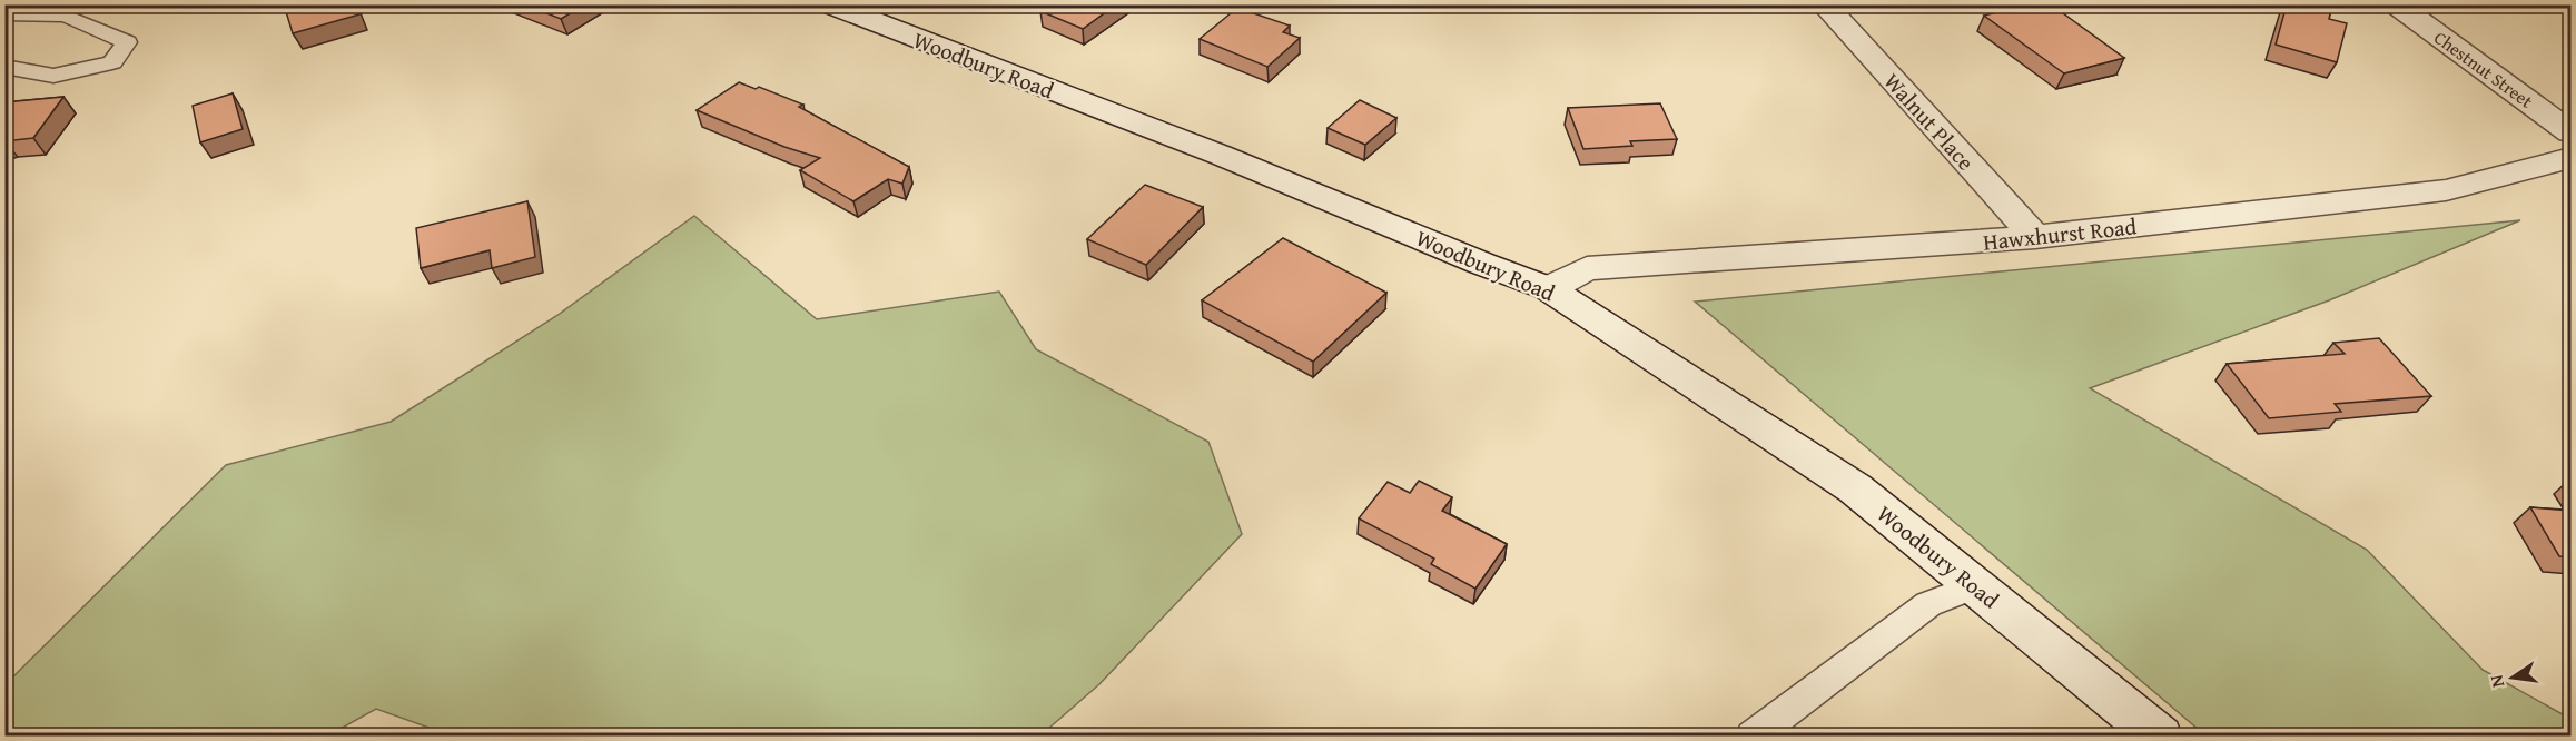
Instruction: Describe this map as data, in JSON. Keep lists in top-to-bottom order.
{
  "streets": {
    "street": [
      "Woodbury Road",
      "Chestnut Street",
      "Walnut Place",
      "Hawxhurst Road"
    ]
  },
  "crossings": [
    ["Woodbury Road", "Hawxhurst Road"],
    ["Walnut Place", "Hawxhurst Road"]
  ],
  "north": "left"
}
